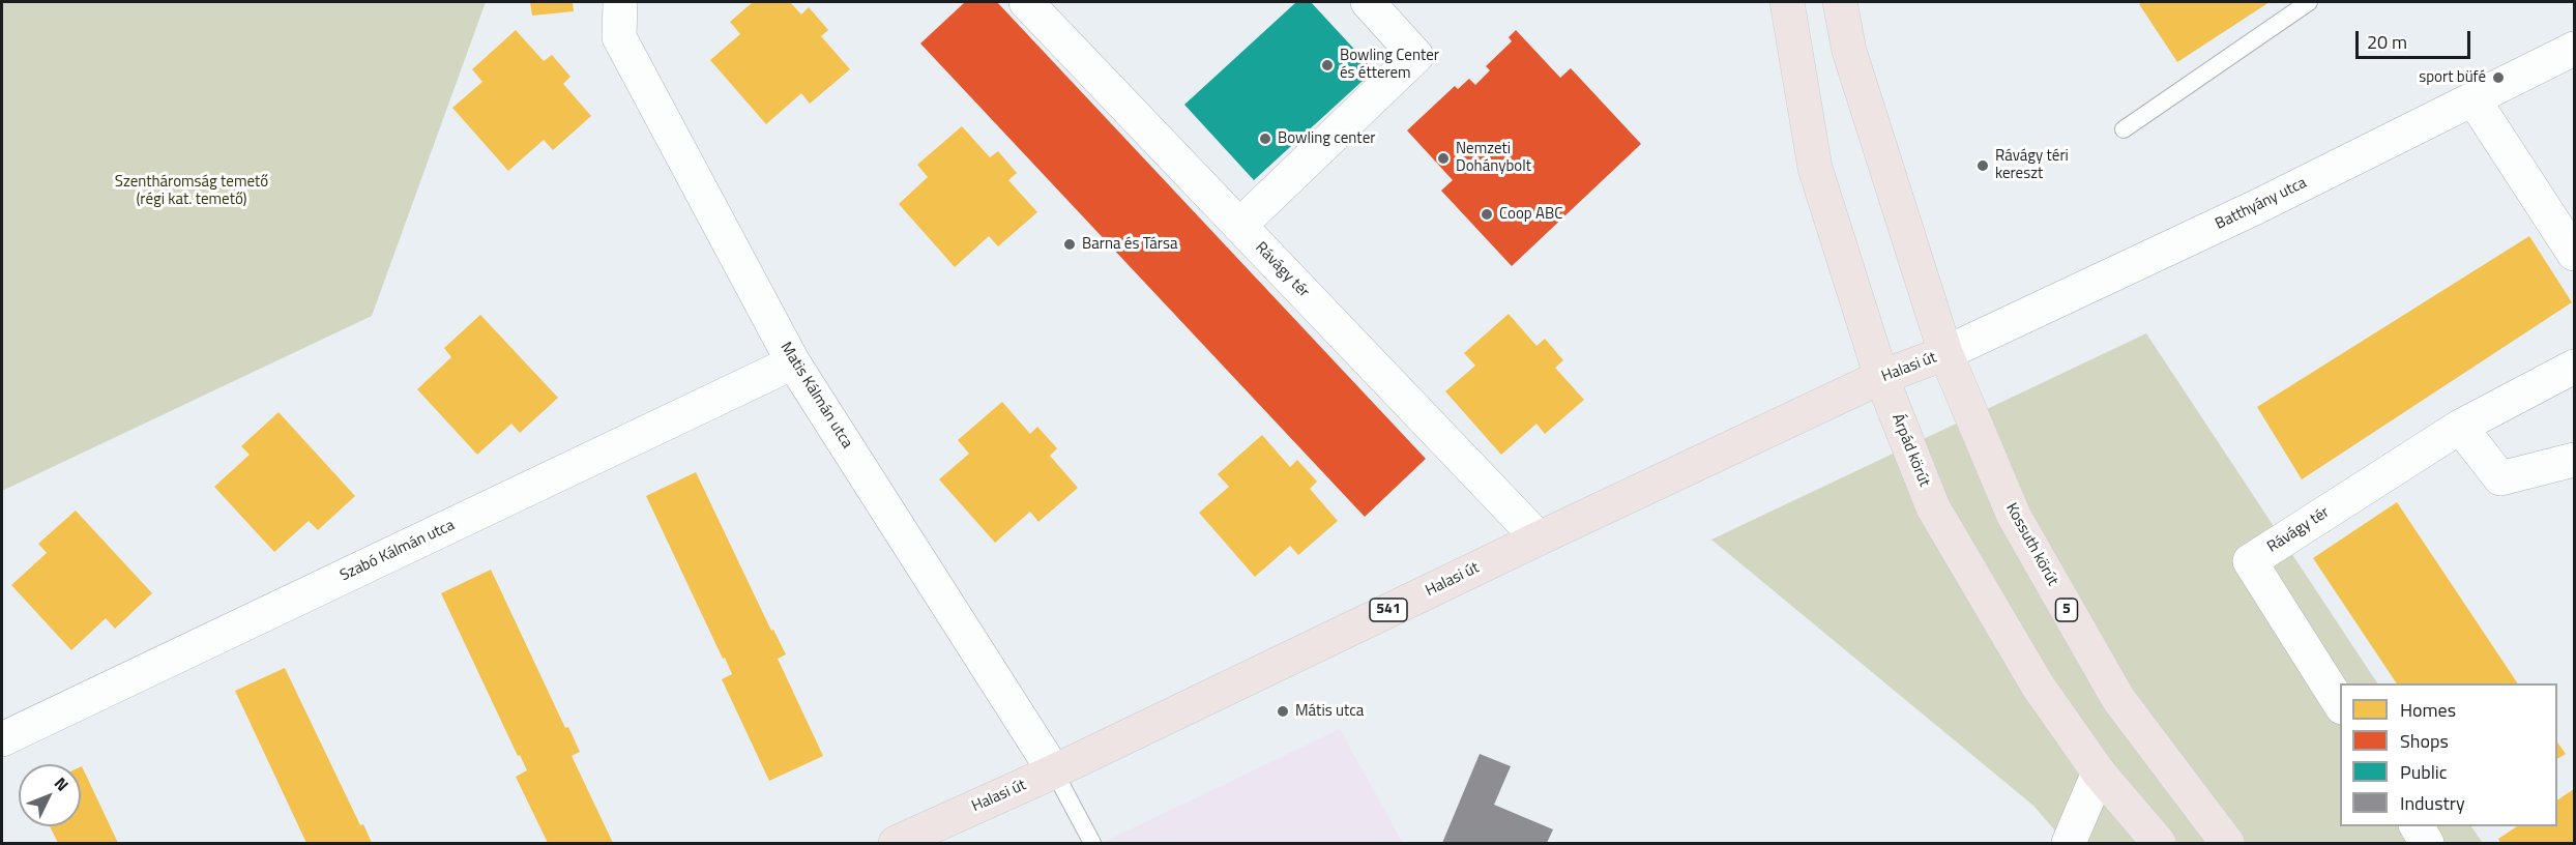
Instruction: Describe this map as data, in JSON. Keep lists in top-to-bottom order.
{
  "streets": {
    "main road": [
      "Halasi út",
      "Árpád körút",
      "Kossuth körút",
      "541",
      "5"
    ],
    "street": [
      "Batthyány utca",
      "Rávágy tér",
      "Matis Kálmán utca",
      "Szabó Kálmán utca"
    ]
  },
  "crossings": [
    ["Batthyány utca", "Halasi út"],
    ["Batthyány utca", "Kossuth körút"],
    ["Batthyány utca", "5"],
    ["Rávágy tér", "Halasi út"],
    ["Halasi út", "Matis Kálmán utca"],
    ["Halasi út", "Árpád körút"],
    ["Halasi út", "Kossuth körút"],
    ["Halasi út", "5"],
    ["Matis Kálmán utca", "Szabó Kálmán utca"],
    ["Kossuth körút", "5"]
  ],
  "parks": ["Szentháromság temető (régi kat. temető)"],
  "places": [
    "Bowling Center és étterem",
    "sport büfé",
    "Bowling center",
    "Nemzeti Dohánybolt",
    "Rávágy téri kereszt",
    "Coop ABC",
    "Barna és Társa",
    "Mátis utca"
  ],
  "legend": [
    "Homes",
    "Shops",
    "Public",
    "Industry"
  ],
  "scale_bar": "20 m",
  "north": "top right"
}
